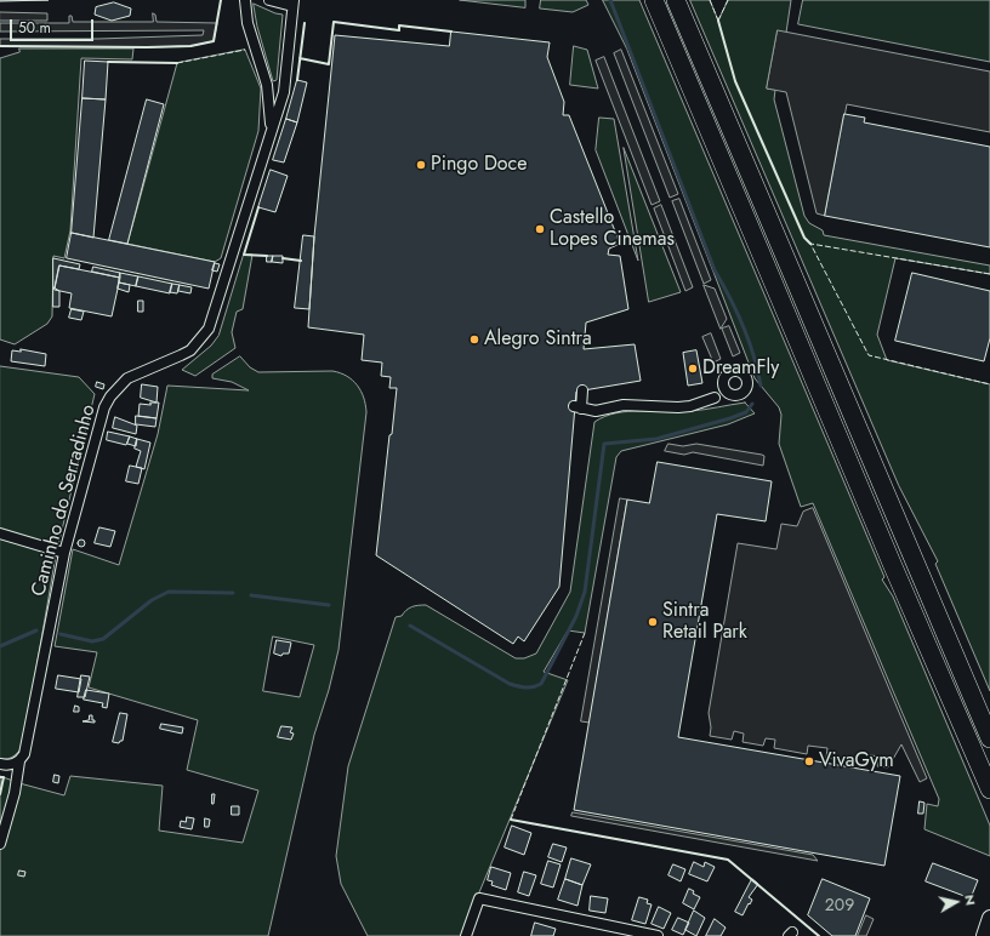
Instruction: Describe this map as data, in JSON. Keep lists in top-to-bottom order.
{
  "streets": {
    "street": ["Caminho do Serradinho"]
  },
  "places": [
    "Pingo Doce",
    "Castello Lopes Cinemas",
    "Alegro Sintra",
    "DreamFly",
    "Sintra Retail Park",
    "VivaGym"
  ],
  "house_numbers": ["209"],
  "scale_bar": "50 m",
  "north": "right"
}
